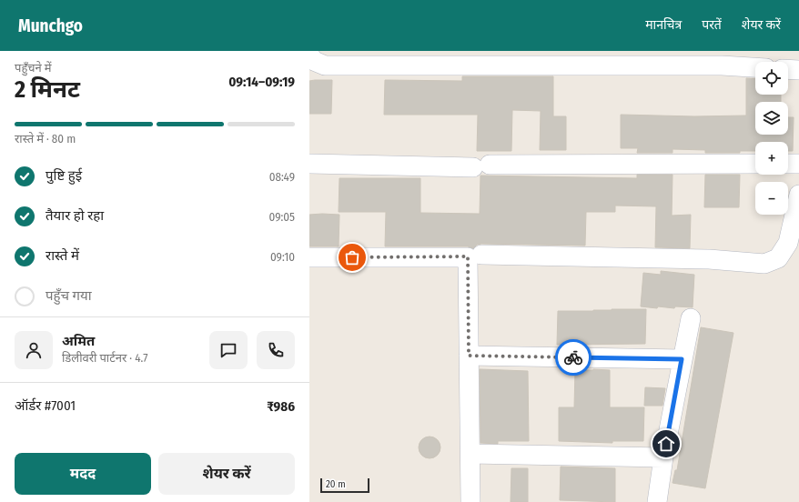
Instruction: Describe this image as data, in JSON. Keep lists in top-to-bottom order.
{
  "scale_bar": "20 m",
  "page": {
    "header": "Munchgo",
    "nav": ["मानचित्र", "परतें", "शेयर करें"],
    "heading": ["2 मिनट", "पहुँचने में", "09:14–09:19"],
    "panel": [
      "अमित",
      "डिलीवरी पार्टनर · 4.7",
      "ऑर्डर #7001",
      "₹986"
    ],
    "map_buttons": ["+", "−"],
    "bar": "रास्ते में · 80 m",
    "list": [
      ["पुष्टि हुई", "08:49"],
      ["तैयार हो रहा", "09:05"],
      ["रास्ते में", "09:10"],
      "पहुँच गया"
    ],
    "buttons": ["मदद", "शेयर करें"],
    "scale": "20 m"
  }
}
